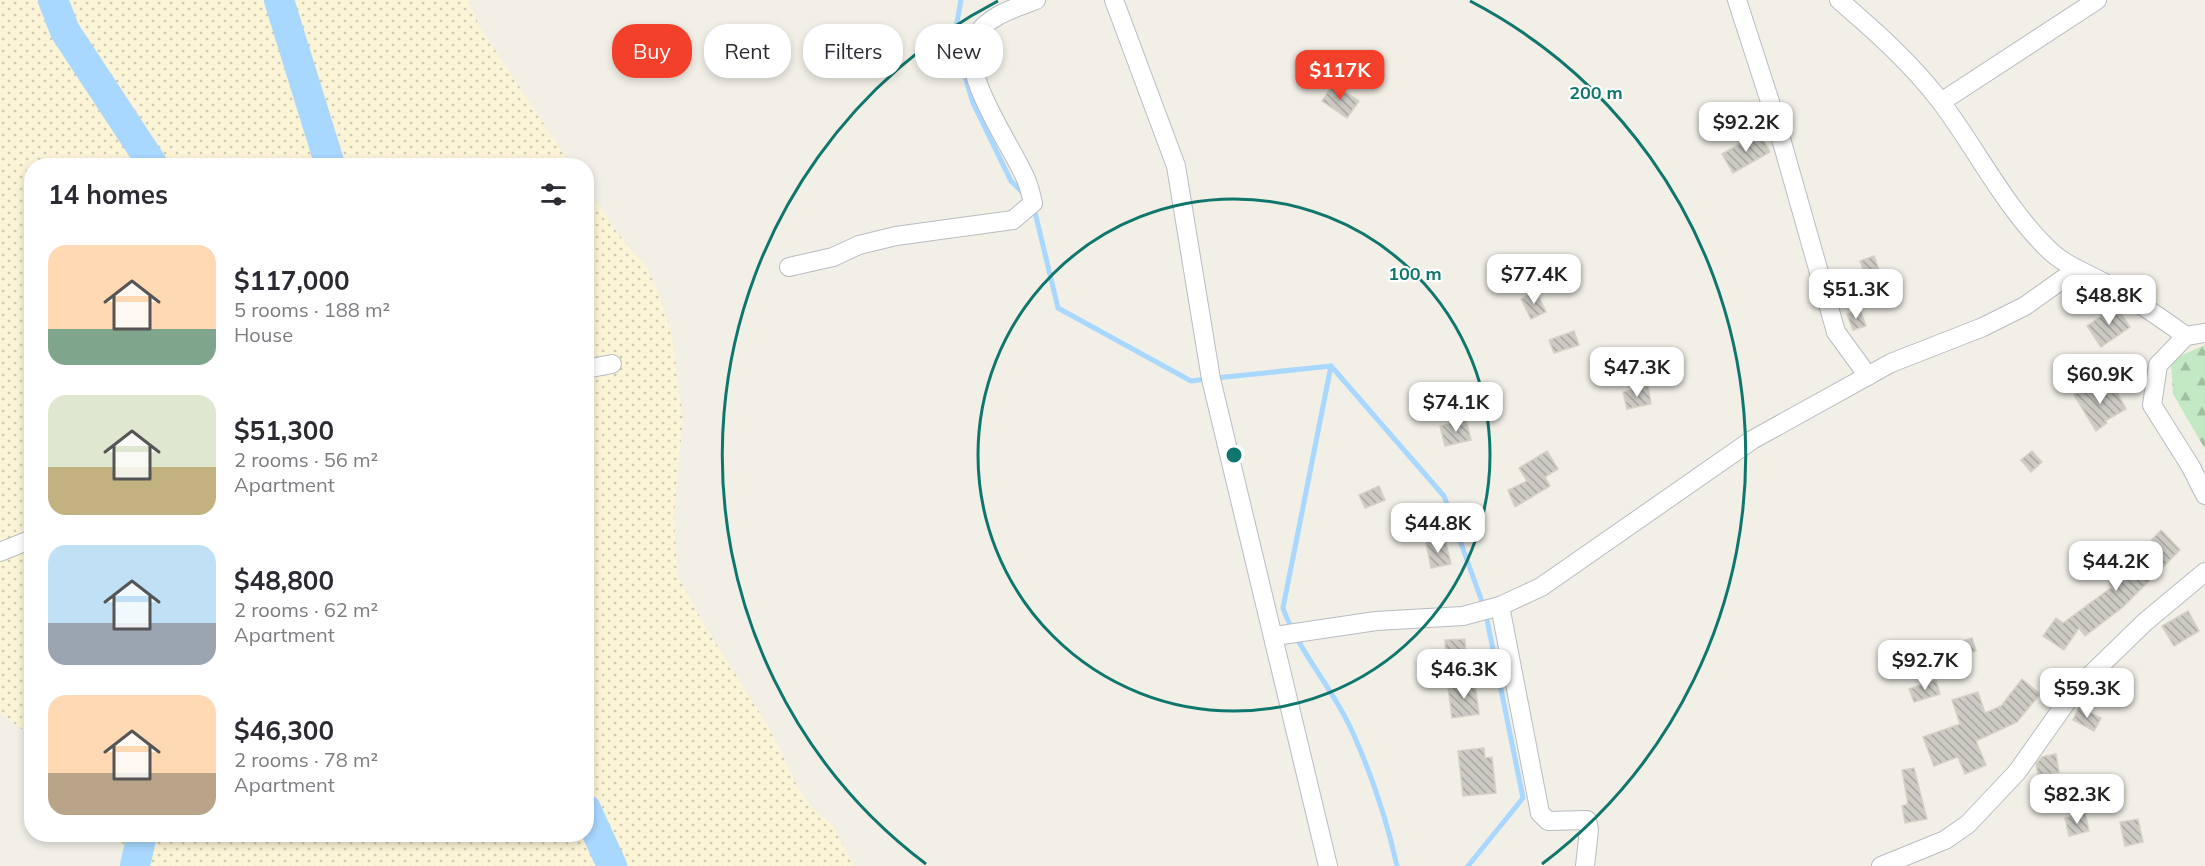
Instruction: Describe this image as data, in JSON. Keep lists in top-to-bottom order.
{
  "page": {
    "chip": [
      "Buy",
      "Rent",
      "Filters",
      "New"
    ],
    "price": [
      "$117K",
      "$92.2K",
      "$77.4K",
      "$51.3K",
      "$48.8K",
      "$47.3K",
      "$60.9K",
      "$74.1K",
      "$44.8K",
      "$44.2K",
      "$92.7K",
      "$46.3K",
      "$59.3K",
      "$82.3K"
    ],
    "heading": "14 homes",
    "list": [
      {
        "name": "$117,000",
        "note": "5 rooms · 188 m² · House"
      },
      {
        "name": "$51,300",
        "note": "2 rooms · 56 m² · Apartment"
      },
      {
        "name": "$48,800",
        "note": "2 rooms · 62 m² · Apartment"
      },
      {
        "name": "$46,300",
        "note": "2 rooms · 78 m² · Apartment"
      }
    ]
  },
  "rings": ["200 m", "100 m"]
}
